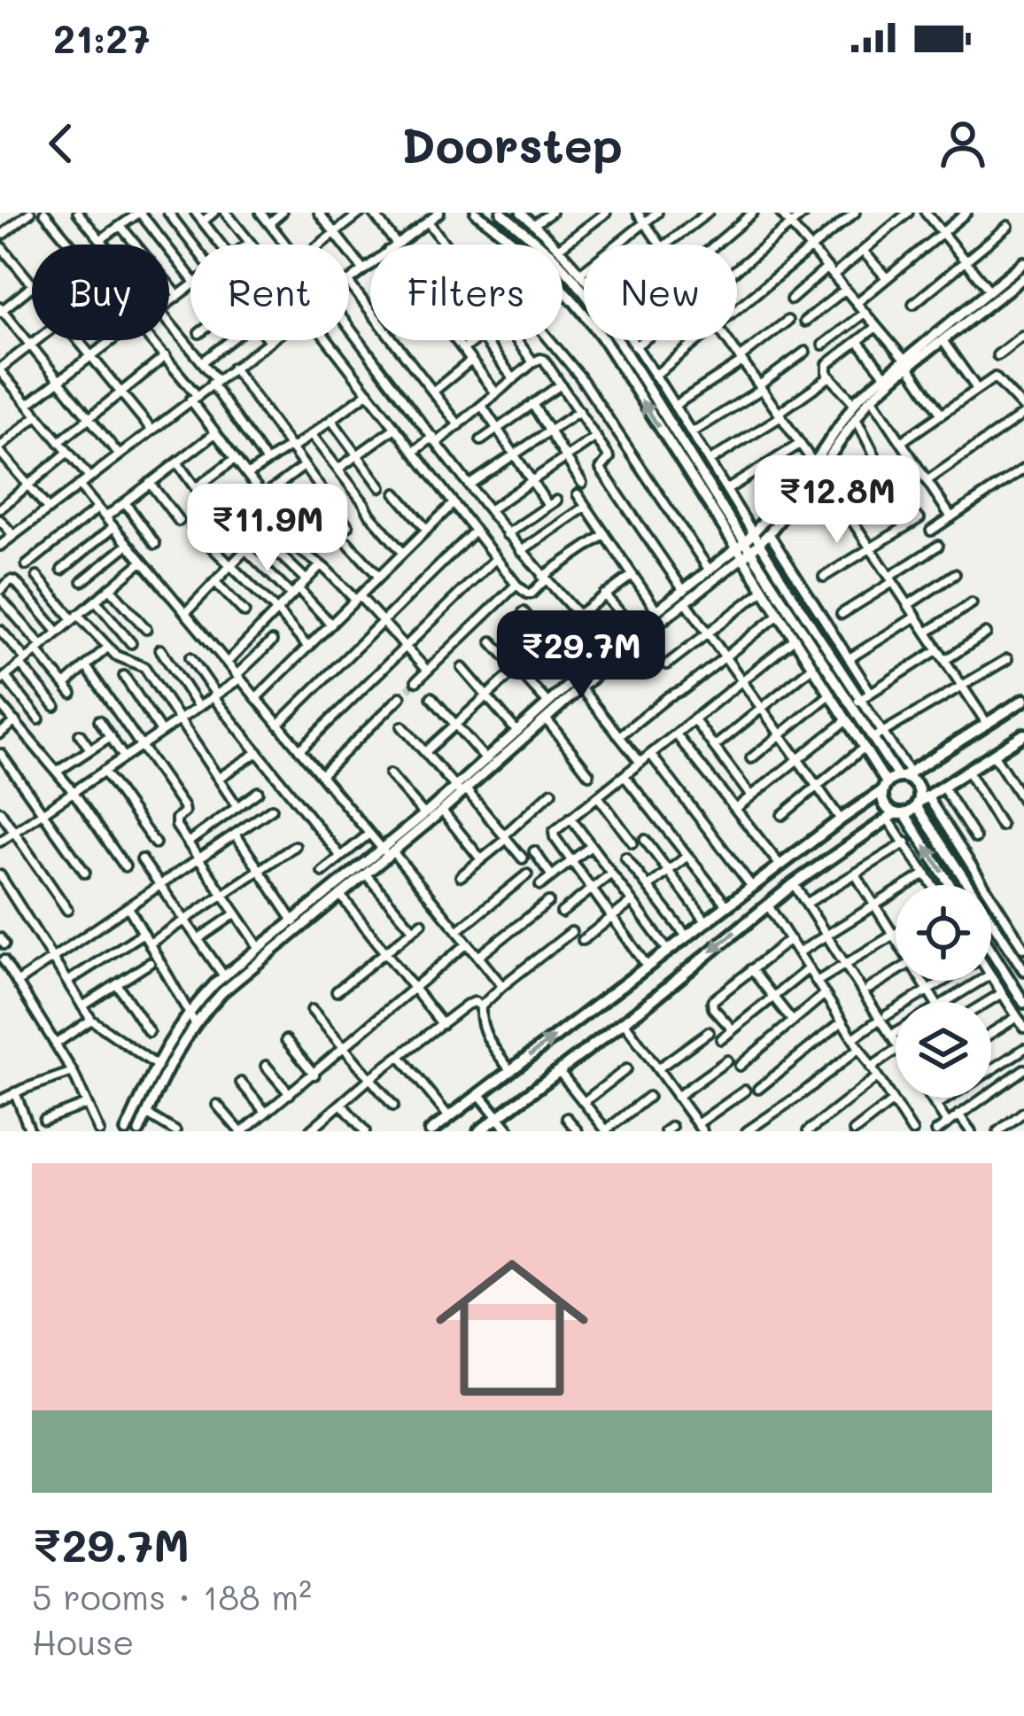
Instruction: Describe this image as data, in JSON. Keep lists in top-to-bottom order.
{
  "page": {
    "status": "21:27",
    "header": "Doorstep",
    "chip": [
      "Buy",
      "Rent",
      "Filters",
      "New"
    ],
    "price": ["₹12.8M", "₹11.9M", "₹29.7M"],
    "list": [
      {
        "name": "₹29.7M",
        "note": "5 rooms · 188 m² · House"
      }
    ]
  }
}
